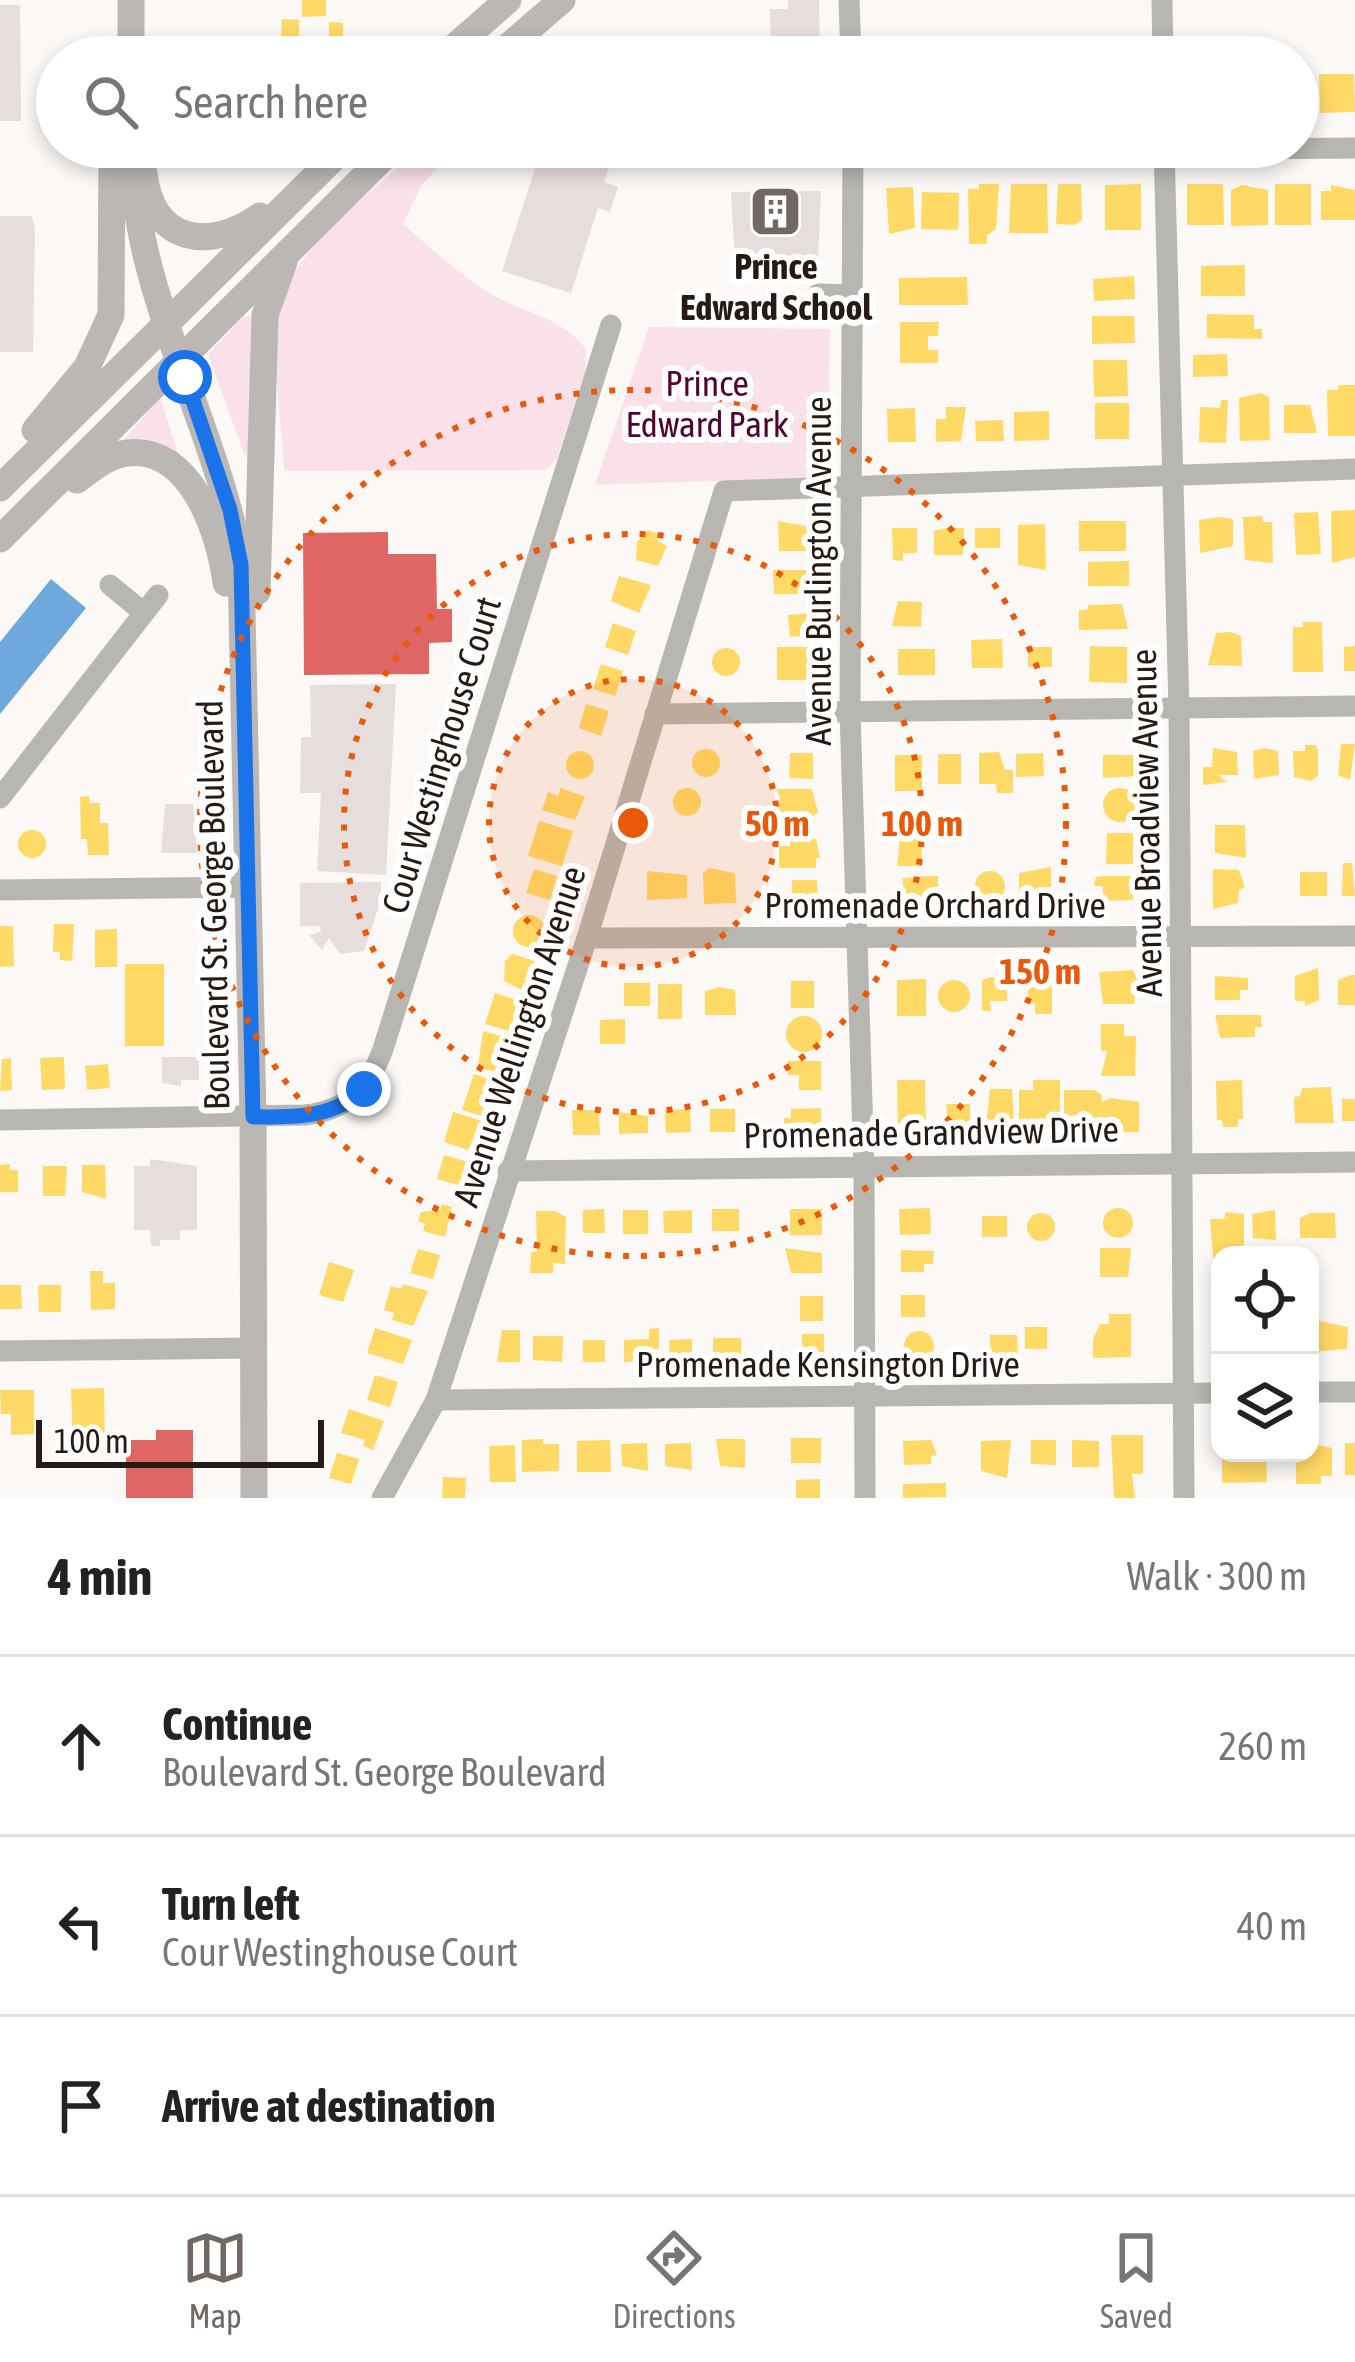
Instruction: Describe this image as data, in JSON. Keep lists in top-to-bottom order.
{
  "streets": {
    "main road": ["Boulevard St. George Boulevard"],
    "street": [
      "Avenue Burlington Avenue",
      "Cour Westinghouse Court",
      "Avenue Broadview Avenue",
      "Promenade Orchard Drive",
      "Avenue Wellington Avenue",
      "Promenade Grandview Drive",
      "Promenade Kensington Drive"
    ]
  },
  "crossings": [
    ["Avenue Burlington Avenue", "Promenade Orchard Drive"],
    ["Avenue Burlington Avenue", "Avenue Wellington Avenue"],
    ["Avenue Burlington Avenue", "Promenade Grandview Drive"],
    ["Avenue Burlington Avenue", "Promenade Kensington Drive"],
    ["Cour Westinghouse Court", "Boulevard St. George Boulevard"],
    ["Avenue Broadview Avenue", "Promenade Orchard Drive"],
    ["Avenue Broadview Avenue", "Promenade Grandview Drive"],
    ["Avenue Broadview Avenue", "Promenade Kensington Drive"],
    ["Promenade Orchard Drive", "Avenue Wellington Avenue"],
    ["Avenue Wellington Avenue", "Promenade Grandview Drive"],
    ["Avenue Wellington Avenue", "Promenade Kensington Drive"]
  ],
  "parks": ["Prince Edward Park"],
  "places": {
    "building": ["Prince Edward School"]
  },
  "scale_bar": "100 m",
  "page": {
    "search": "Search here",
    "scale": "100 m",
    "heading": ["4 min", "Walk · 300 m"],
    "list": [
      ["Continue", "Boulevard St. George Boulevard", "260 m"],
      ["Turn left", "Cour Westinghouse Court", "40 m"],
      "Arrive at destination"
    ],
    "nav": ["Map", "Directions", "Saved"]
  },
  "rings": ["50 m", "100 m", "150 m"]
}
